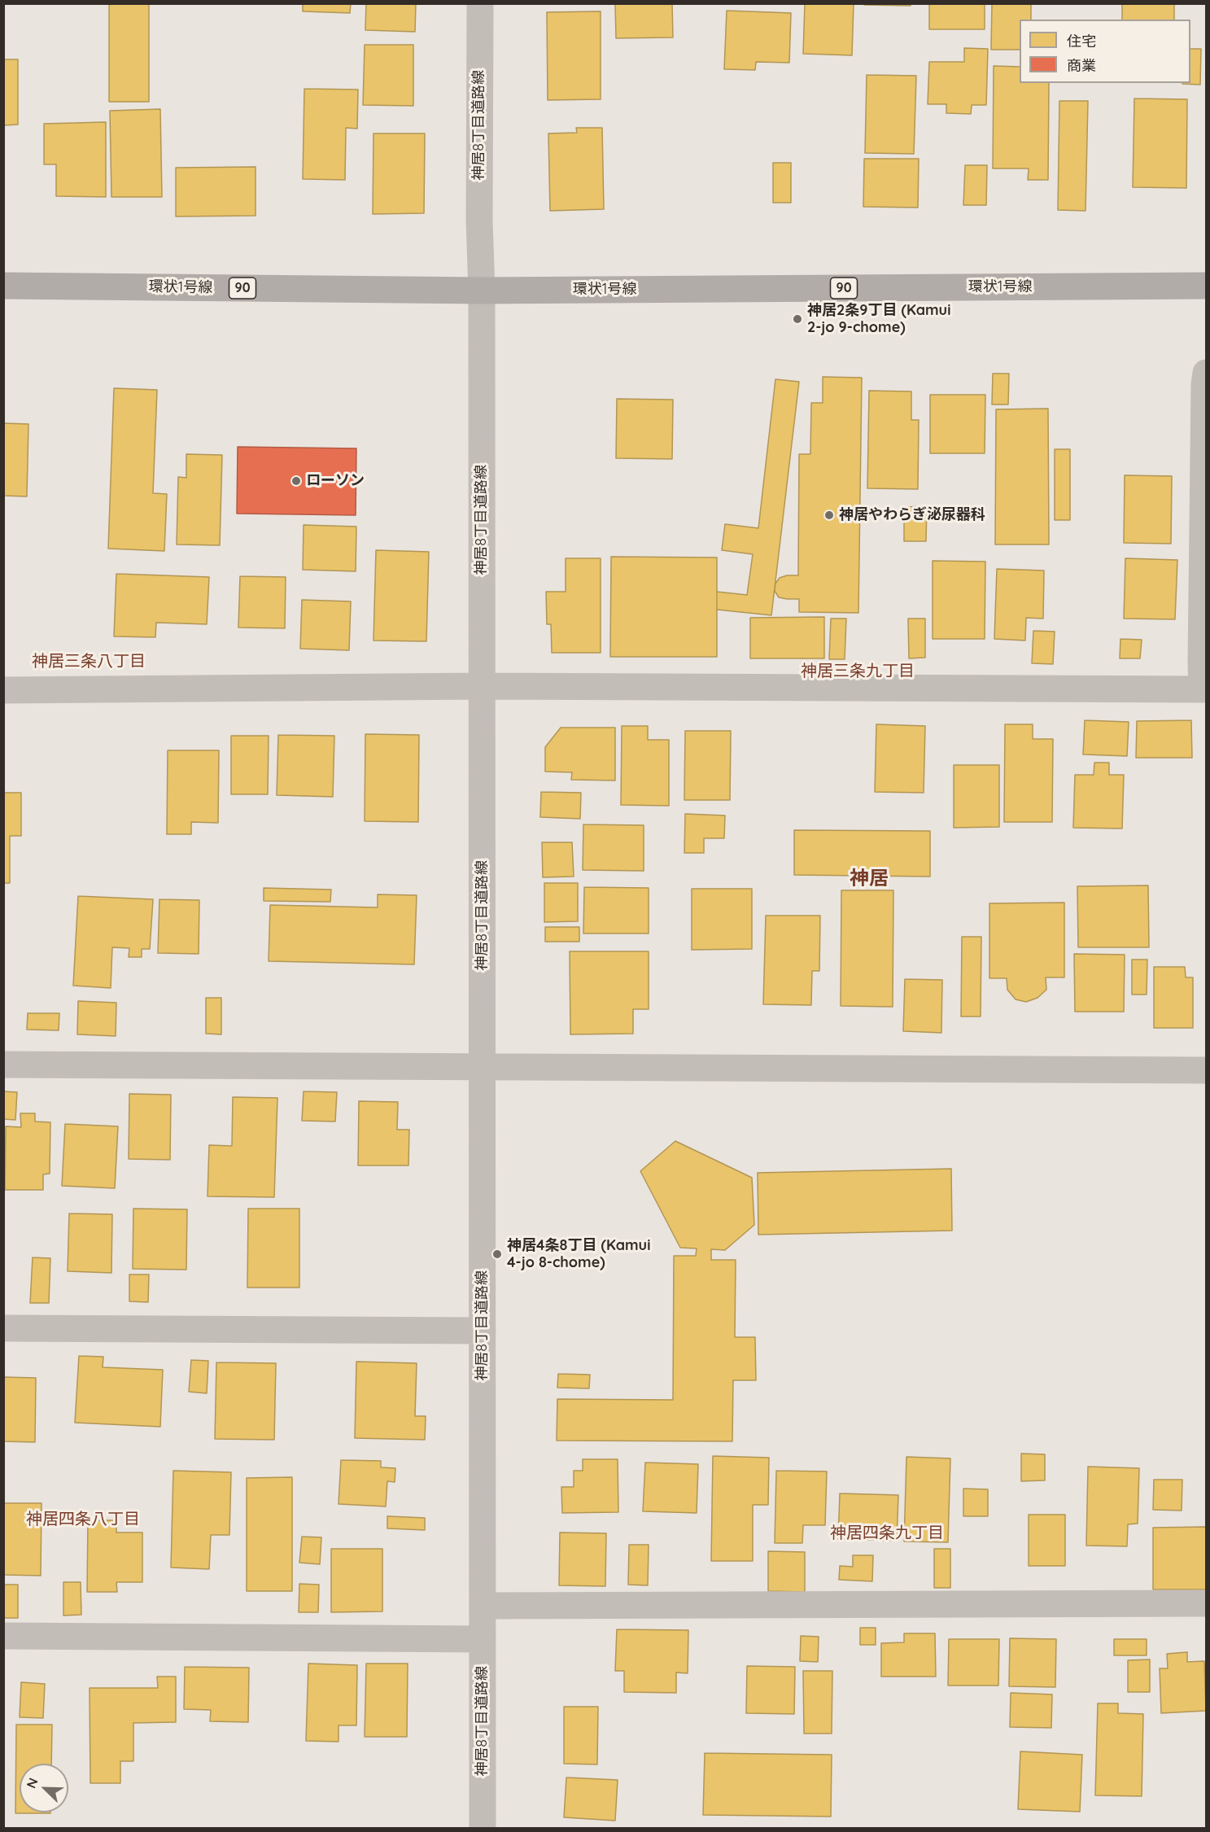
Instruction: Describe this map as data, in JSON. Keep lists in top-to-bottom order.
{
  "streets": {
    "main road": ["環状1号線", "90"],
    "street": ["神居8丁目道路線"]
  },
  "crossings": [
    ["神居8丁目道路線", "環状1号線"]
  ],
  "districts": [
    "神居三条八丁目",
    "神居三条九丁目",
    "神居",
    "神居四条八丁目",
    "神居四条九丁目"
  ],
  "places": [
    "神居2条9丁目 (Kamui 2-jo 9-chome)",
    "ローソン",
    "神居やわらぎ泌尿器科",
    "神居4条8丁目 (Kamui 4-jo 8-chome)"
  ],
  "legend": ["住宅", "商業"],
  "north": "top left"
}
